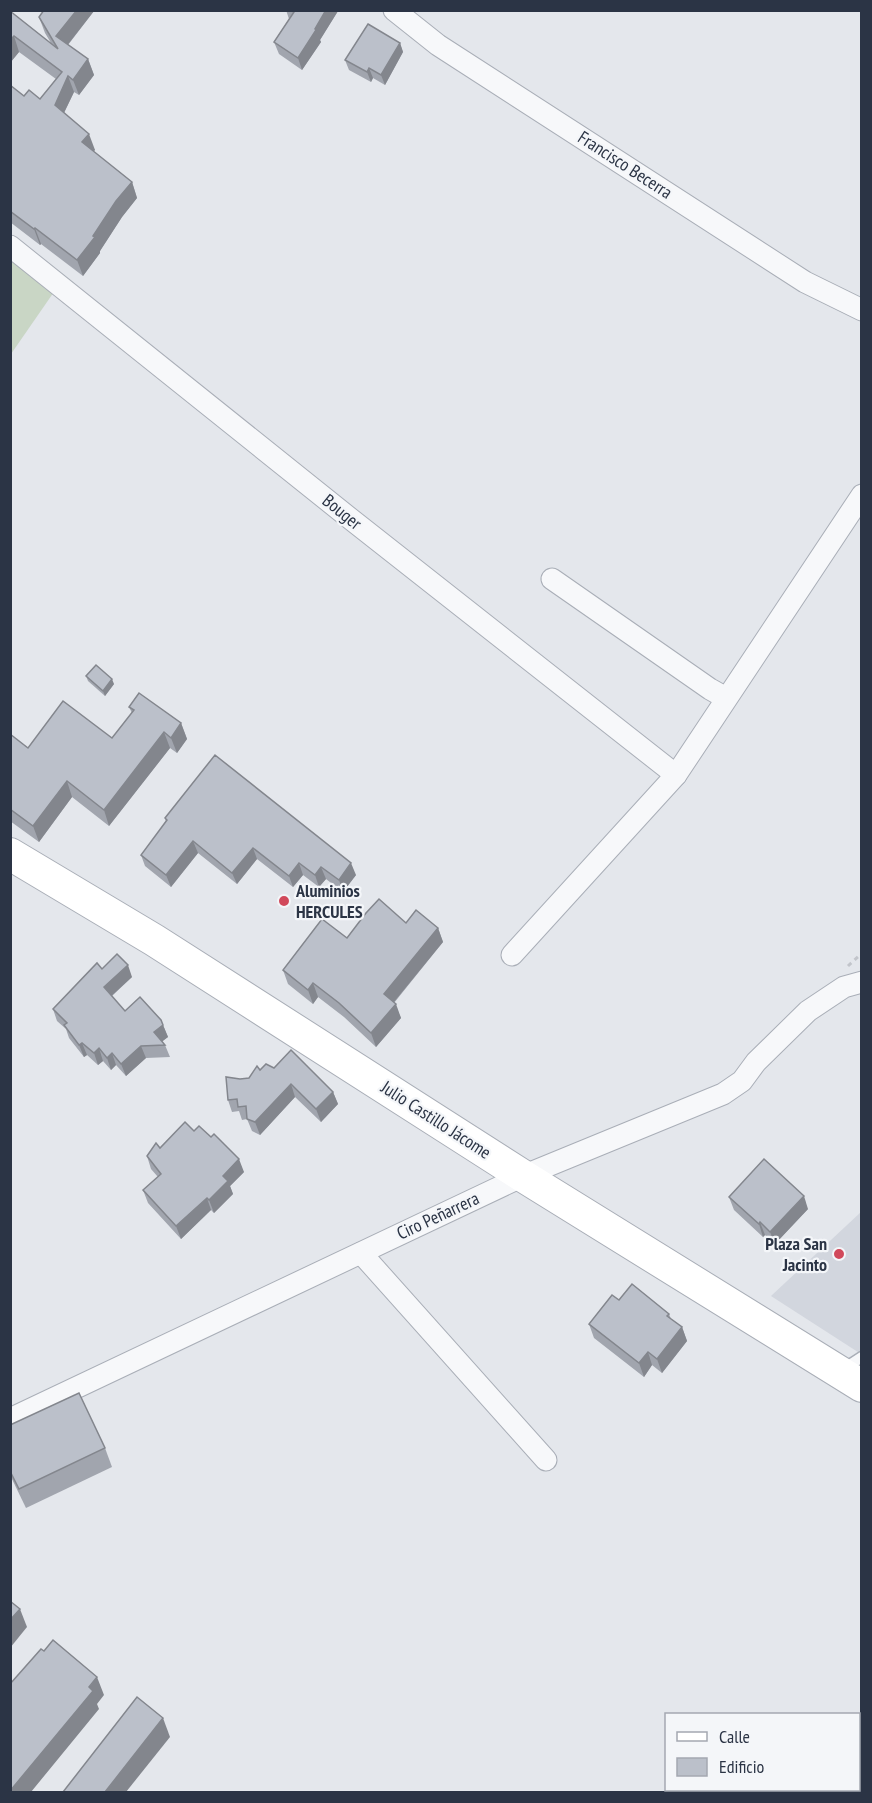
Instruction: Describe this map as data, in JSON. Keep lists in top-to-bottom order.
{
  "streets": {
    "main road": ["Julio Castillo Jácome"],
    "street": ["Francisco Becerra", "Bouger", "Ciro Peñarrera"]
  },
  "crossings": [
    ["Julio Castillo Jácome", "Ciro Peñarrera"]
  ],
  "places": ["Aluminios HERCULES", "Plaza San Jacinto"],
  "legend": ["Calle", "Edificio"]
}
